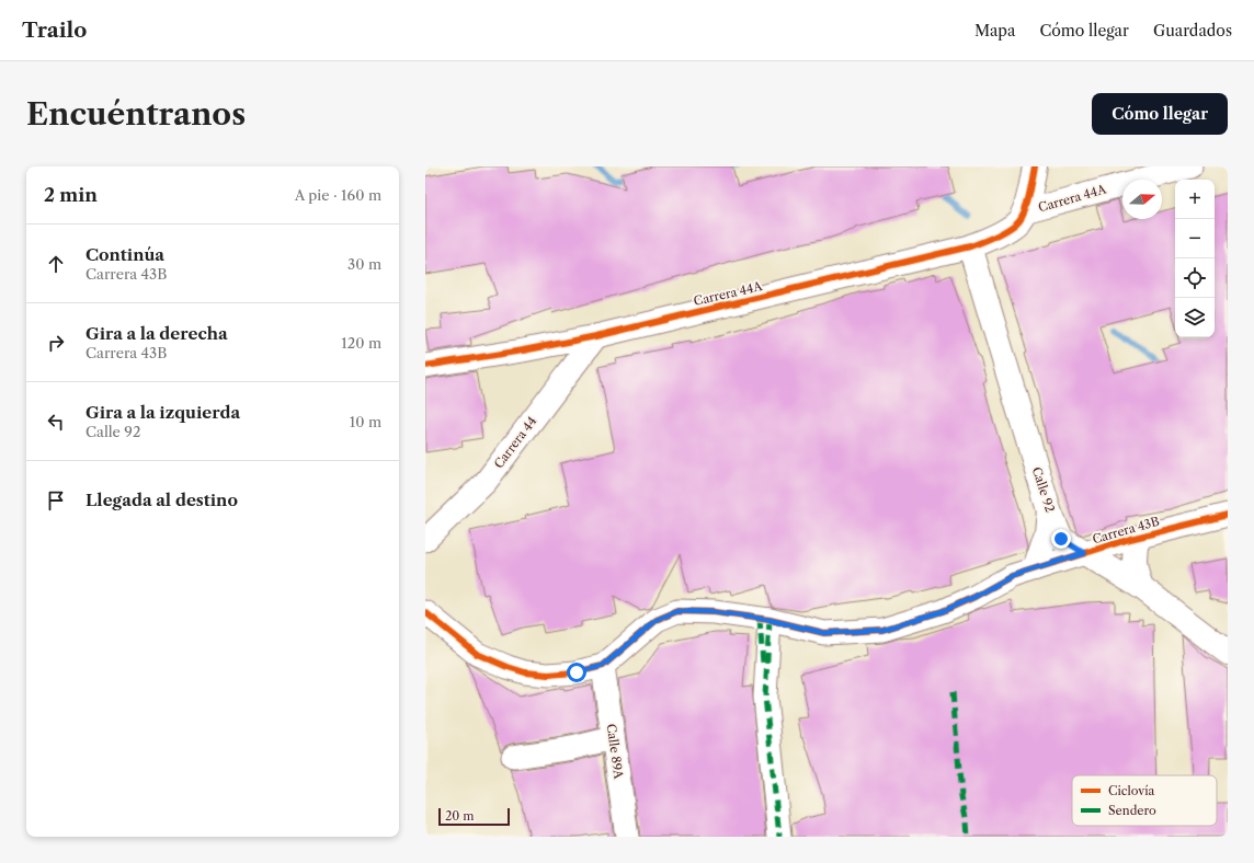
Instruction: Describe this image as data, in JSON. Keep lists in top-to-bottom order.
{
  "streets": {
    "street": [
      "Carrera 44A",
      "Carrera 44",
      "Calle 92",
      "Carrera 43B",
      "Calle 89A"
    ]
  },
  "crossings": [
    ["Carrera 44A", "Carrera 44"],
    ["Carrera 44A", "Calle 92"],
    ["Calle 92", "Carrera 43B"],
    ["Carrera 43B", "Calle 89A"]
  ],
  "legend": ["Ciclovía", "Sendero"],
  "scale_bar": "20 m",
  "north": "right",
  "page": {
    "header": "Trailo",
    "nav": ["Mapa", "Cómo llegar", "Guardados"],
    "buttons": "Cómo llegar",
    "title": "Encuéntranos",
    "heading": ["2 min", "A pie · 160 m"],
    "map_buttons": ["+", "−"],
    "list": [
      ["Continúa", "Carrera 43B", "30 m"],
      ["Gira a la derecha", "Carrera 43B", "120 m"],
      ["Gira a la izquierda", "Calle 92", "10 m"],
      "Llegada al destino"
    ],
    "scale": "20 m"
  }
}
